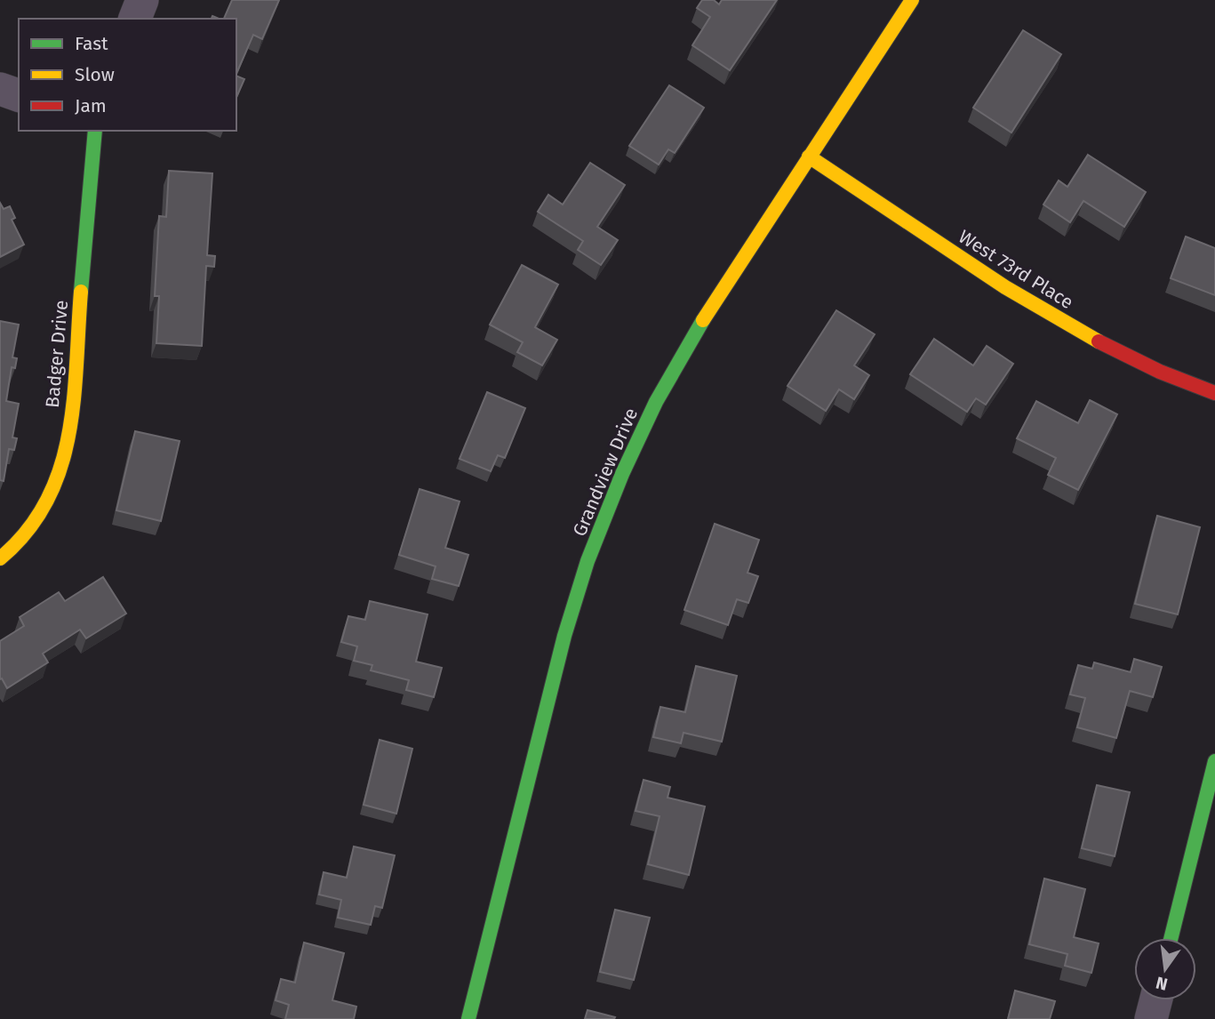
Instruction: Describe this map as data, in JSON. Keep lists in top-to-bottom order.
{
  "streets": {
    "street": ["West 73rd Place", "Badger Drive", "Grandview Drive"]
  },
  "crossings": [
    ["West 73rd Place", "Grandview Drive"]
  ],
  "legend": ["Fast", "Slow", "Jam"],
  "north": "bottom"
}
